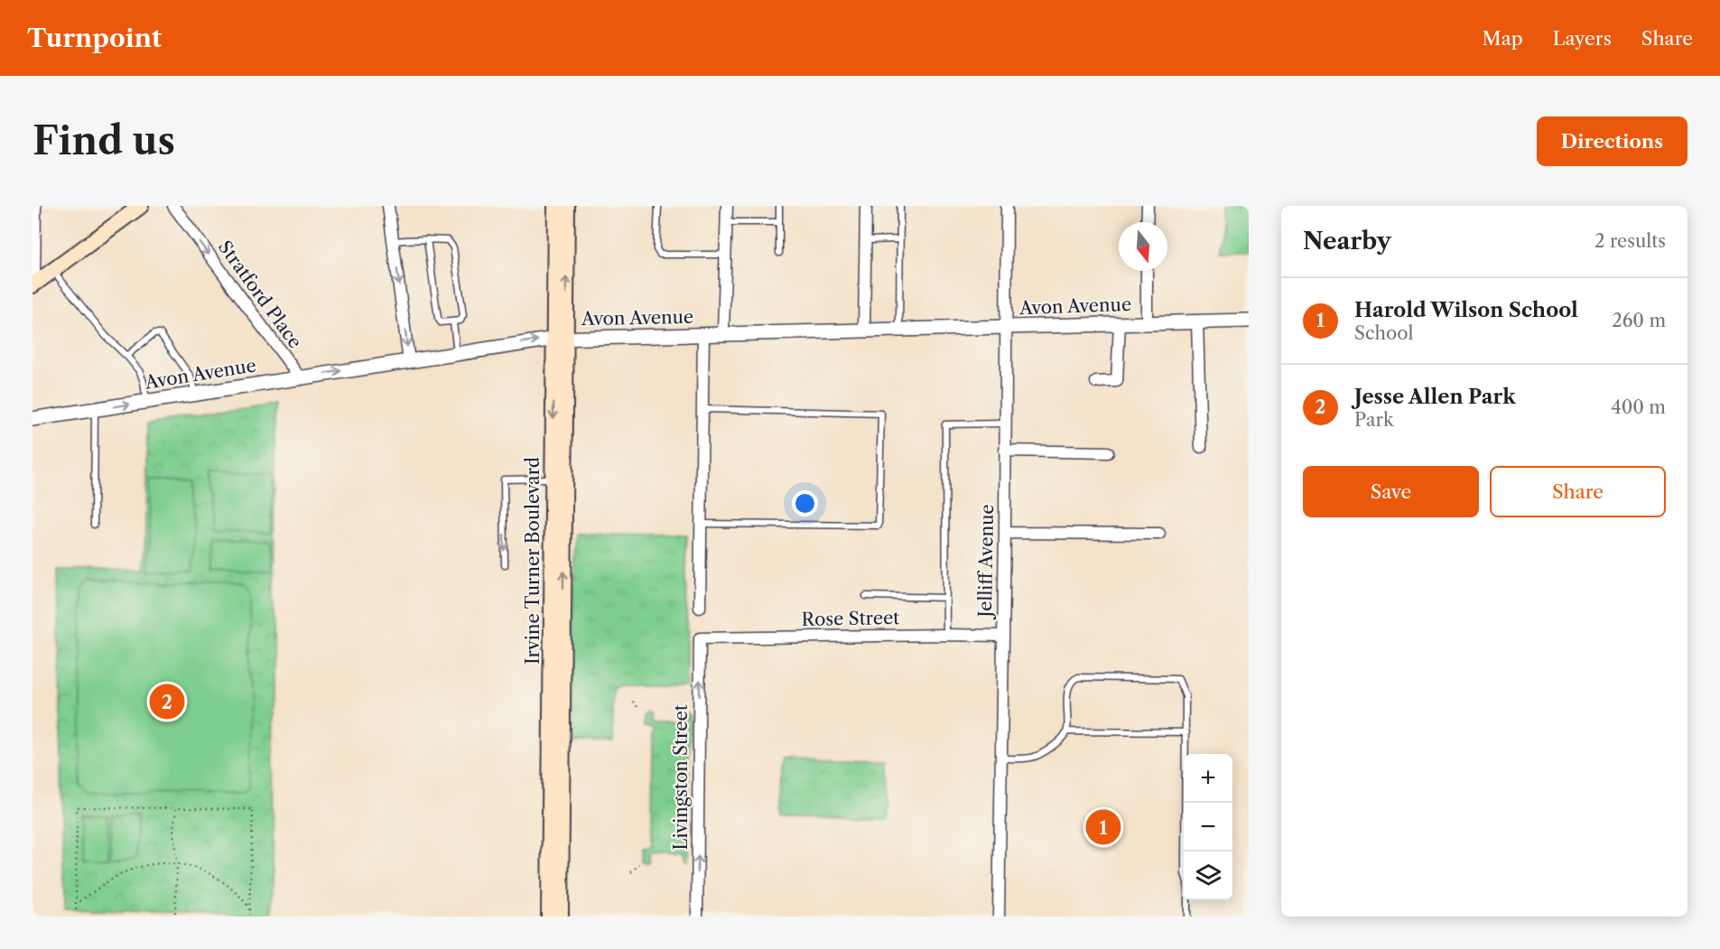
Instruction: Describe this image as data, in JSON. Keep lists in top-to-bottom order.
{
  "streets": {
    "main road": ["Irvine Turner Boulevard"],
    "street": [
      "Stratford Place",
      "Avon Avenue",
      "Jelliff Avenue",
      "Rose Street",
      "Livingston Street"
    ]
  },
  "crossings": [
    ["Stratford Place", "Avon Avenue"],
    ["Avon Avenue", "Irvine Turner Boulevard"],
    ["Avon Avenue", "Jelliff Avenue"],
    ["Jelliff Avenue", "Rose Street"],
    ["Rose Street", "Livingston Street"]
  ],
  "one_way": ["Stratford Place", "Livingston Street"],
  "north": "bottom",
  "page": {
    "header": "Turnpoint",
    "nav": ["Map", "Layers", "Share"],
    "buttons": [
      "Directions",
      ["Save", "Share"]
    ],
    "title": "Find us",
    "heading": ["Nearby", "2 results"],
    "list": [
      {
        "mark": "1",
        "name": "Harold Wilson School",
        "note": "School",
        "value": "260 m"
      },
      {
        "mark": "2",
        "name": "Jesse Allen Park",
        "note": "Park",
        "value": "400 m"
      }
    ],
    "pins": ["2", "1"],
    "map_buttons": ["+", "−"]
  }
}
